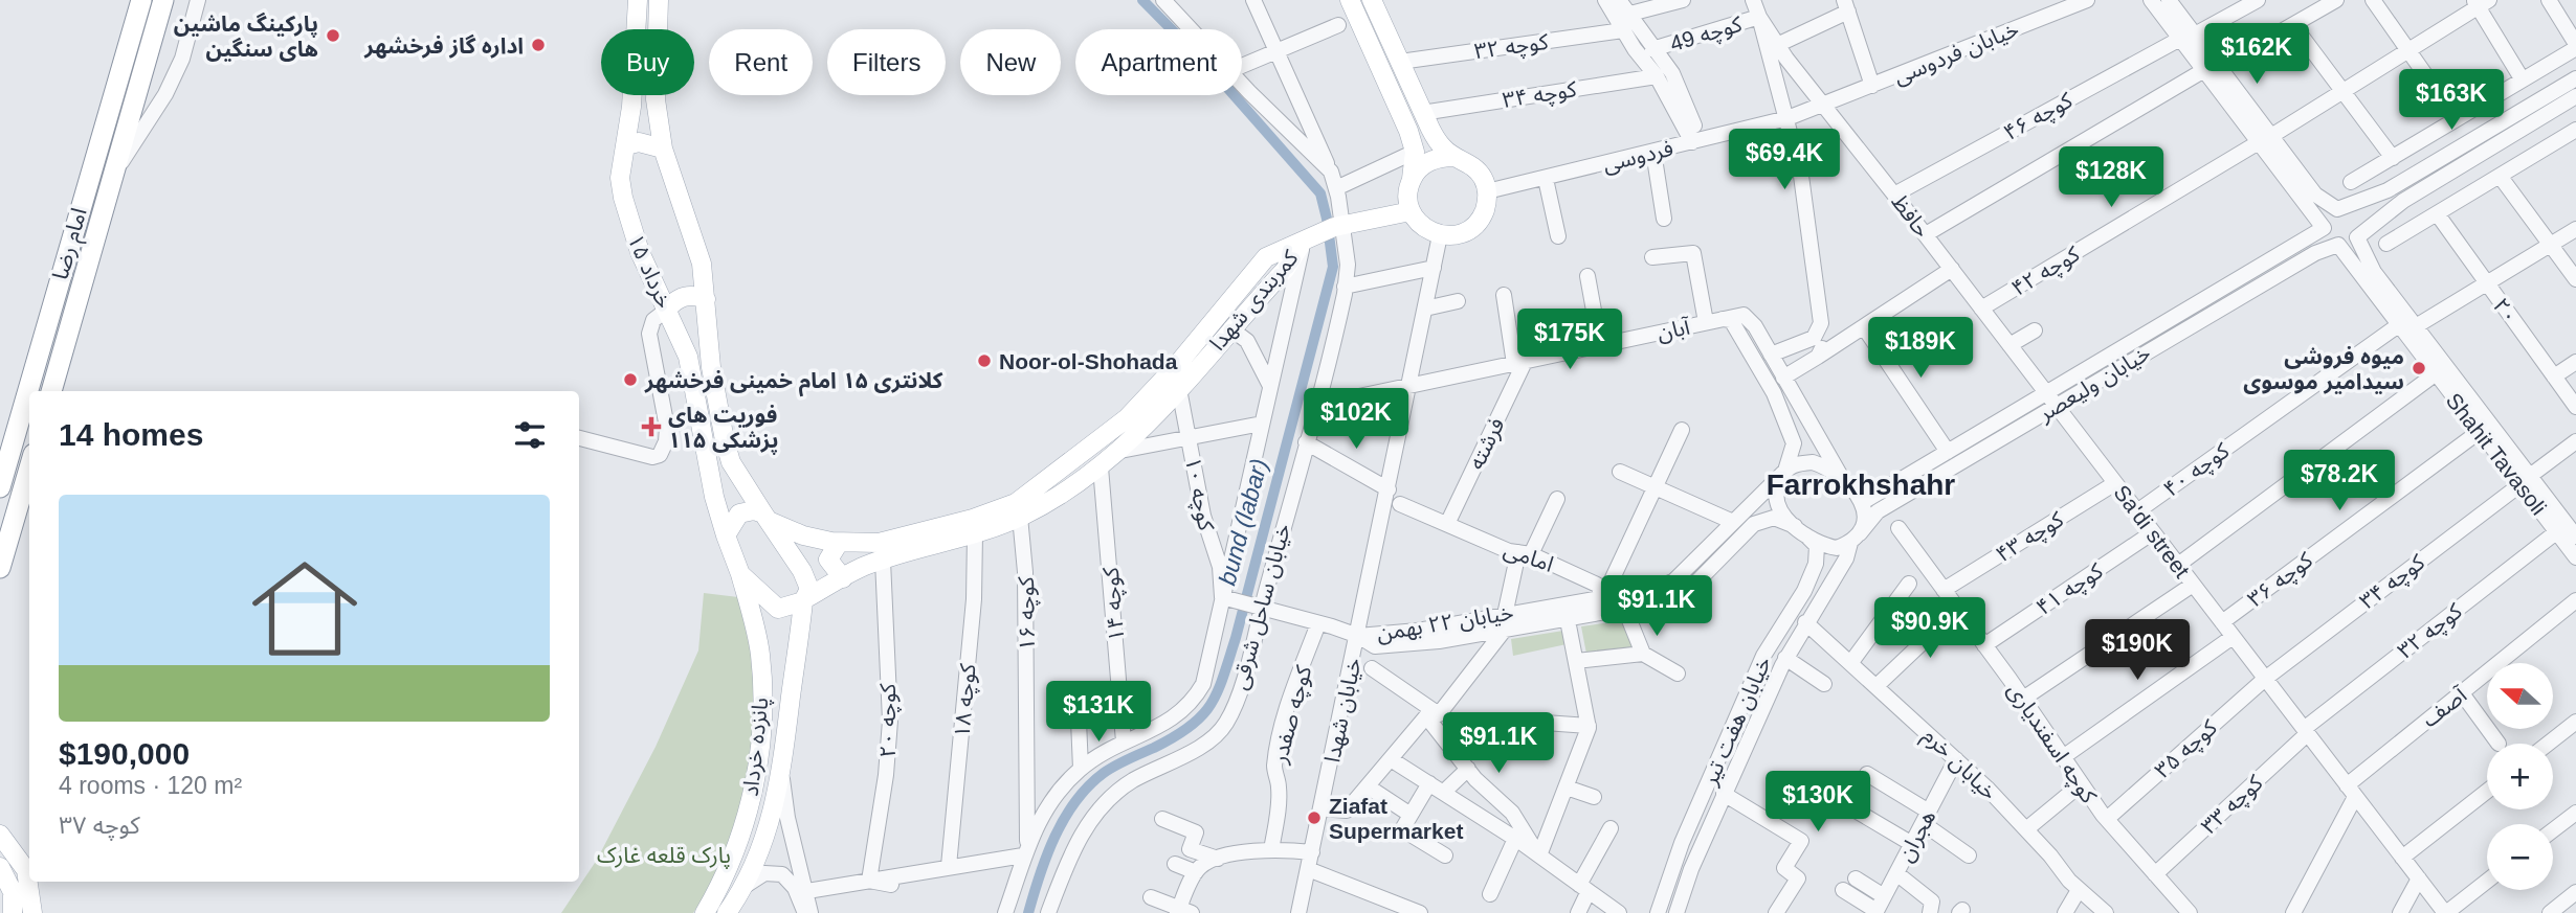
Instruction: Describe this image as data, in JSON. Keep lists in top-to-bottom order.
{
  "streets": {
    "highway": ["امام رضا"],
    "main road": ["۱۵ خرداد", "کمربندی شهدا", "پانزده خرداد"],
    "street": [
      "کوچه 49",
      "کوچه ۳۲",
      "خیابان فردوسی",
      "کوچه ۳۴",
      "کوچه ۴۶",
      "فردوسی",
      "حافظ",
      "کوچه ۴۲",
      "۲۰",
      "آبان",
      "خیابان ولیعصر",
      "فرشته",
      "Shahit Tavasoli",
      "کوچه ۴۰",
      "کوچه ۱۰",
      "Sa'di street",
      "کوچه ۴۳",
      "امامی",
      "کوچه ۳۶",
      "کوچه ۴۱",
      "کوچه ۱۴",
      "خیابان ساحل شرقی",
      "کوچه ۱۶",
      "خیابان ۲۲ بهمن",
      "کوچه ۱۸",
      "آصف",
      "خیابان شهدا",
      "کوچه صفدر",
      "کوچه ۲۰",
      "خیابان هفت تیر",
      "کوچه اسفندیاری",
      "کوچه ۳۵",
      "خیابان خرم",
      "کوچه ۳۳",
      "هجران"
    ]
  },
  "crossings": [
    ["کوچه 49", "حافظ"],
    ["کوچه ۳۲", "Shahit Tavasoli"],
    ["کوچه ۳۲", "Sa'di street"],
    ["کوچه ۳۲", "کوچه ۳۳"],
    ["خیابان فردوسی", "فردوسی"],
    ["خیابان فردوسی", "حافظ"],
    ["کوچه ۳۴", "Shahit Tavasoli"],
    ["کوچه ۳۴", "Sa'di street"],
    ["کوچه ۳۴", "کوچه ۳۵"],
    ["کوچه ۴۶", "حافظ"],
    ["فردوسی", "خیابان شهدا"],
    ["حافظ", "کوچه ۴۲"],
    ["حافظ", "خیابان ولیعصر"],
    ["حافظ", "Sa'di street"],
    ["۱۵ خرداد", "کمربندی شهدا"],
    ["۱۵ خرداد", "پانزده خرداد"],
    ["کمربندی شهدا", "کوچه ۱۰"],
    ["کمربندی شهدا", "کوچه ۱۴"],
    ["کمربندی شهدا", "خیابان ساحل شرقی"],
    ["کمربندی شهدا", "کوچه ۱۶"],
    ["کمربندی شهدا", "کوچه ۱۸"],
    ["کمربندی شهدا", "کوچه ۲۰"],
    ["کمربندی شهدا", "پانزده خرداد"],
    ["آبان", "فرشته"],
    ["آبان", "خیابان ساحل شرقی"],
    ["آبان", "خیابان شهدا"],
    ["خیابان ولیعصر", "Shahit Tavasoli"],
    ["خیابان ولیعصر", "Sa'di street"],
    ["خیابان ولیعصر", "خیابان ۲۲ بهمن"],
    ["خیابان ولیعصر", "خیابان هفت تیر"],
    ["فرشته", "امامی"],
    ["Shahit Tavasoli", "کوچه ۴۰"],
    ["Shahit Tavasoli", "کوچه ۳۶"],
    ["کوچه ۴۰", "Sa'di street"],
    ["کوچه ۱۰", "خیابان ساحل شرقی"],
    ["Sa'di street", "کوچه ۴۳"],
    ["Sa'di street", "کوچه ۳۶"],
    ["Sa'di street", "کوچه ۴۱"],
    ["Sa'di street", "آصف"],
    ["Sa'di street", "کوچه ۳۵"],
    ["Sa'di street", "کوچه ۳۳"],
    ["کوچه ۴۳", "کوچه اسفندیاری"],
    ["امامی", "خیابان ۲۲ بهمن"],
    ["کوچه ۴۱", "کوچه اسفندیاری"],
    ["کوچه ۱۴", "خیابان ساحل شرقی"],
    ["خیابان ساحل شرقی", "کوچه ۱۶"],
    ["خیابان ۲۲ بهمن", "خیابان شهدا"],
    ["خیابان ۲۲ بهمن", "خیابان هفت تیر"],
    ["خیابان هفت تیر", "خیابان خرم"],
    ["کوچه اسفندیاری", "کوچه ۳۵"],
    ["کوچه اسفندیاری", "کوچه ۳۳"],
    ["خیابان خرم", "هجران"]
  ],
  "districts": ["Farrokhshahr"],
  "water": ["bund (labar)"],
  "parks": ["پارک قلعه غارک"],
  "places": {
    "other": [
      "پارکینگ ماشین های سنگین",
      "اداره گاز فرخشهر",
      "Noor-ol-Shohada",
      "میوه فروشی سیدامیر موسوی",
      "کلانتری ۱۵ امام خمینی فرخشهر",
      "Ziafat Supermarket"
    ],
    "health": ["فوریت های پزشکی ۱۱۵"]
  },
  "north": "left",
  "page": {
    "price": [
      "$162K",
      "$163K",
      "$69.4K",
      "$128K",
      "$175K",
      "$189K",
      "$102K",
      "$78.2K",
      "$91.1K",
      "$90.9K",
      "$190K",
      "$131K",
      "$91.1K",
      "$130K"
    ],
    "chip": [
      "Buy",
      "Rent",
      "Filters",
      "New",
      "Apartment"
    ],
    "heading": "14 homes",
    "list": [
      {
        "name": "$190,000",
        "note": "4 rooms · 120 m² · کوچه ۳۷"
      }
    ],
    "map_buttons": ["+", "−"]
  }
}
